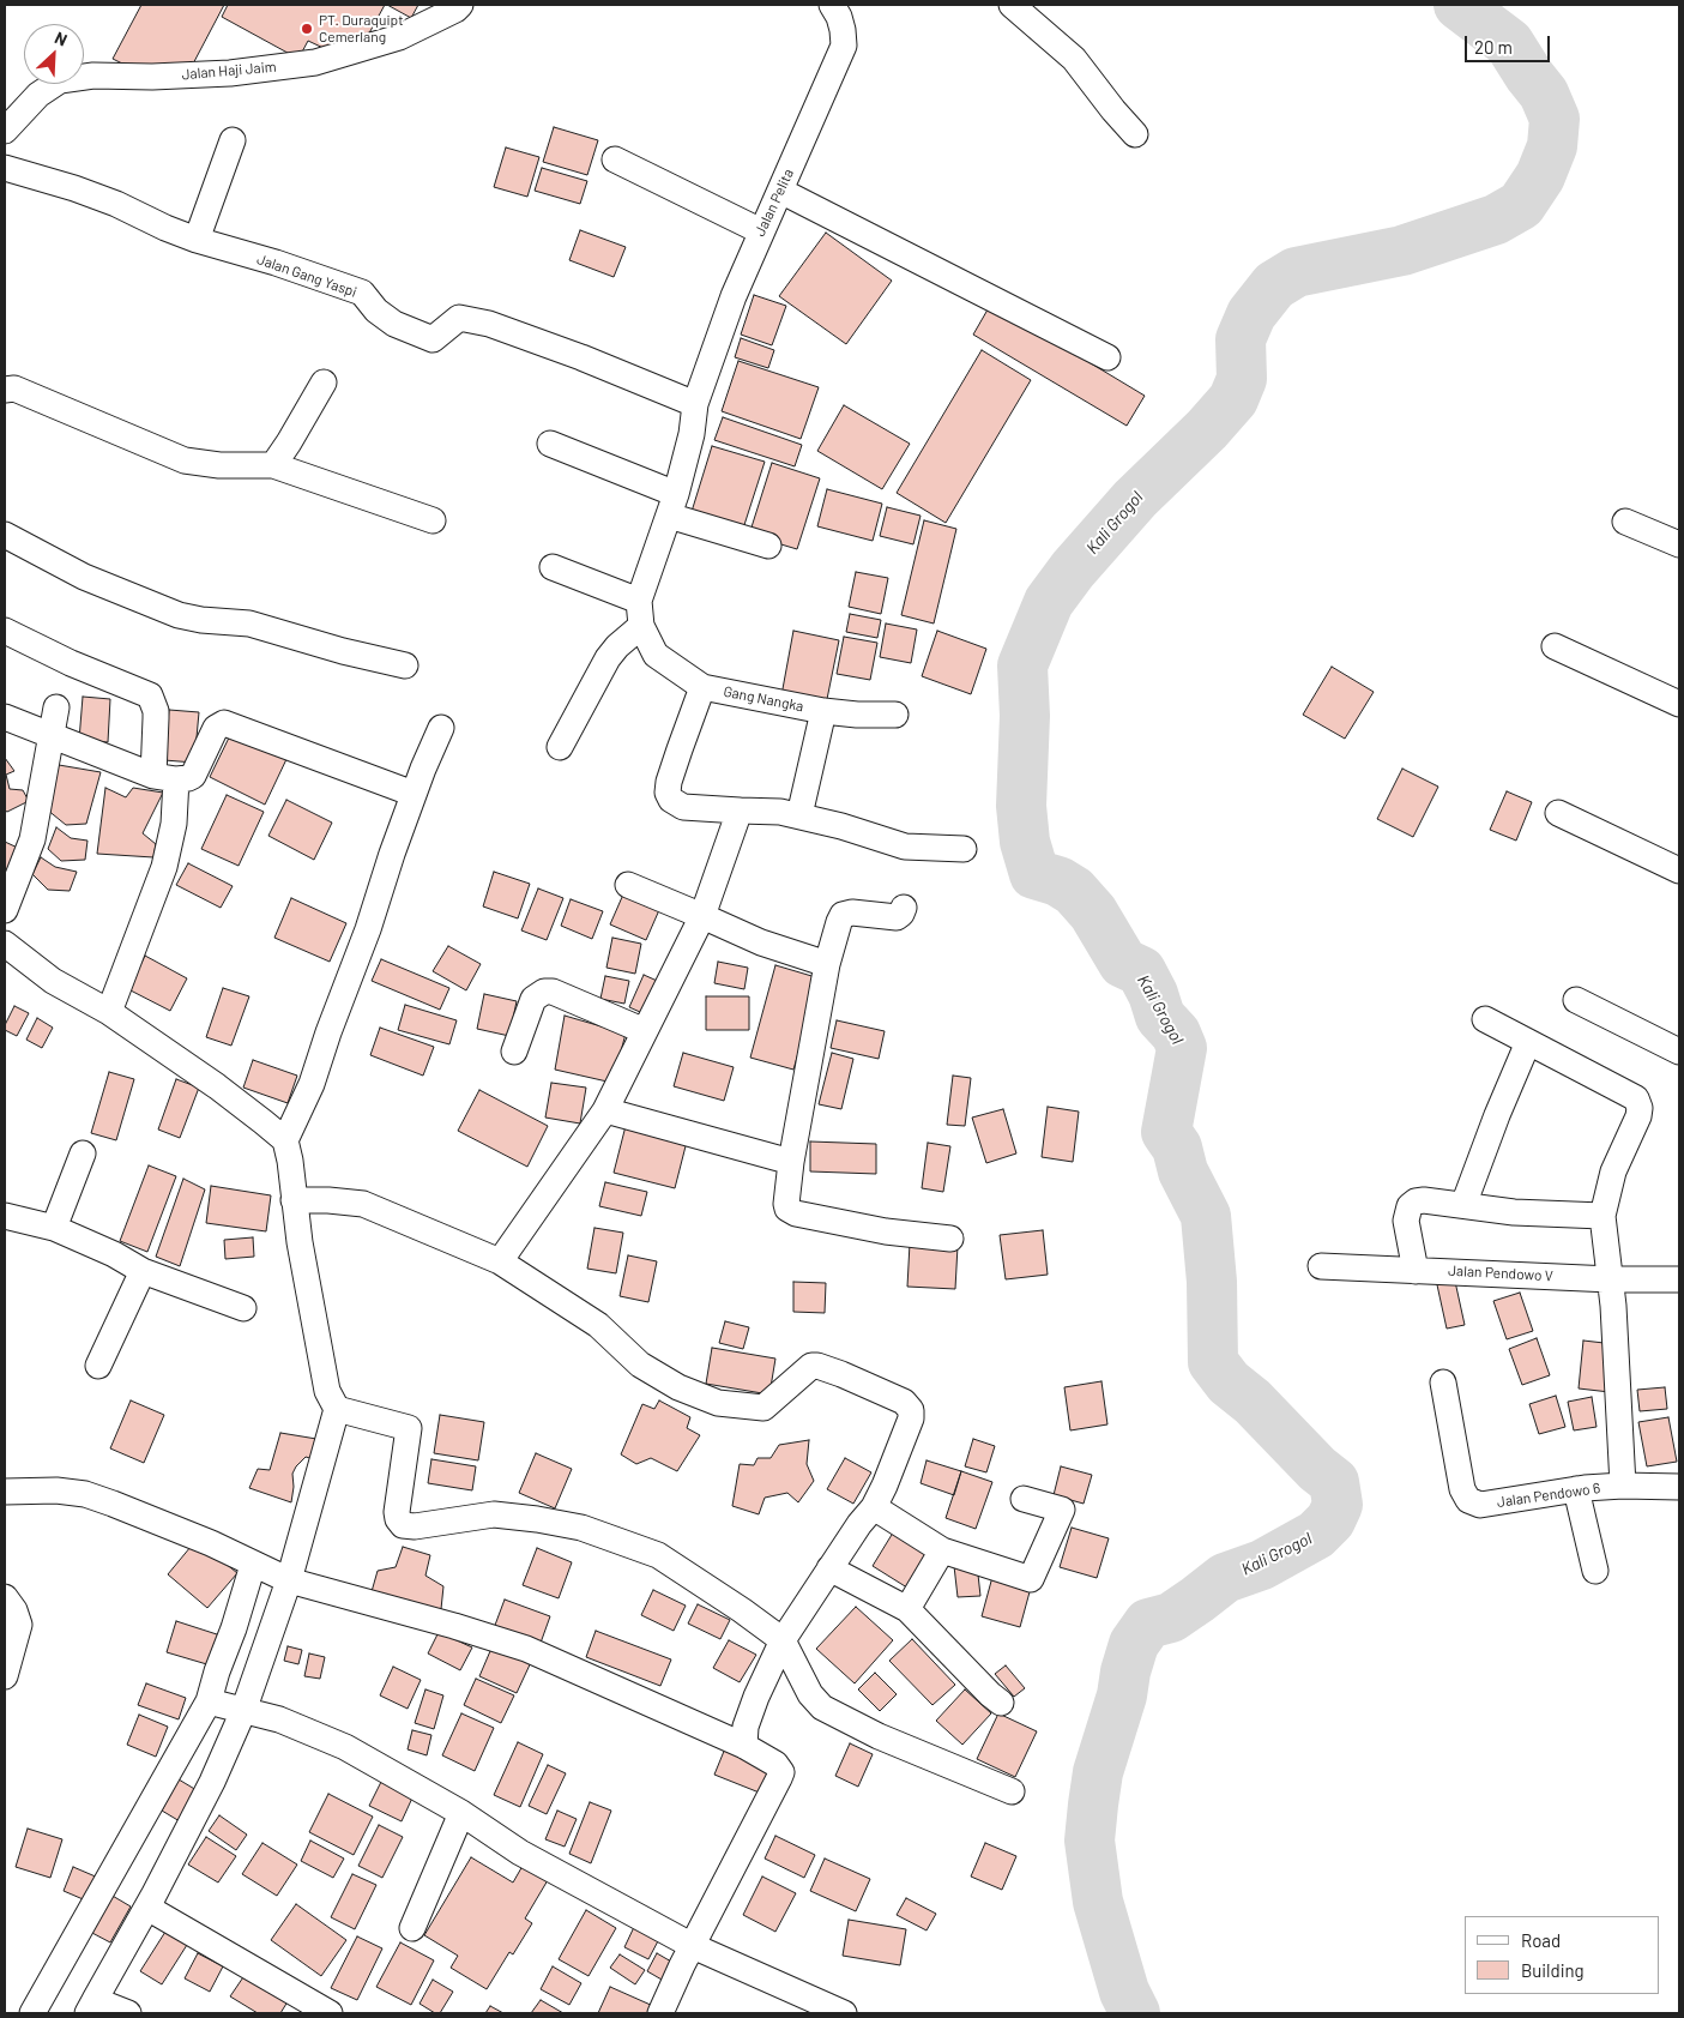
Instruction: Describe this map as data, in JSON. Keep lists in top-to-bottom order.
{
  "streets": {
    "street": [
      "Jalan Haji Jaim",
      "Jalan Pelita",
      "Jalan Gang Yaspi",
      "Gang Nangka",
      "Jalan Pendowo V",
      "Jalan Pendowo 6"
    ]
  },
  "crossings": [
    ["Jalan Pelita", "Jalan Gang Yaspi"]
  ],
  "water": ["Kali Grogol"],
  "places": ["PT. Duraquipt Cemerlang"],
  "legend": ["Road", "Building"],
  "scale_bar": "20 m",
  "north": "top right"
}
